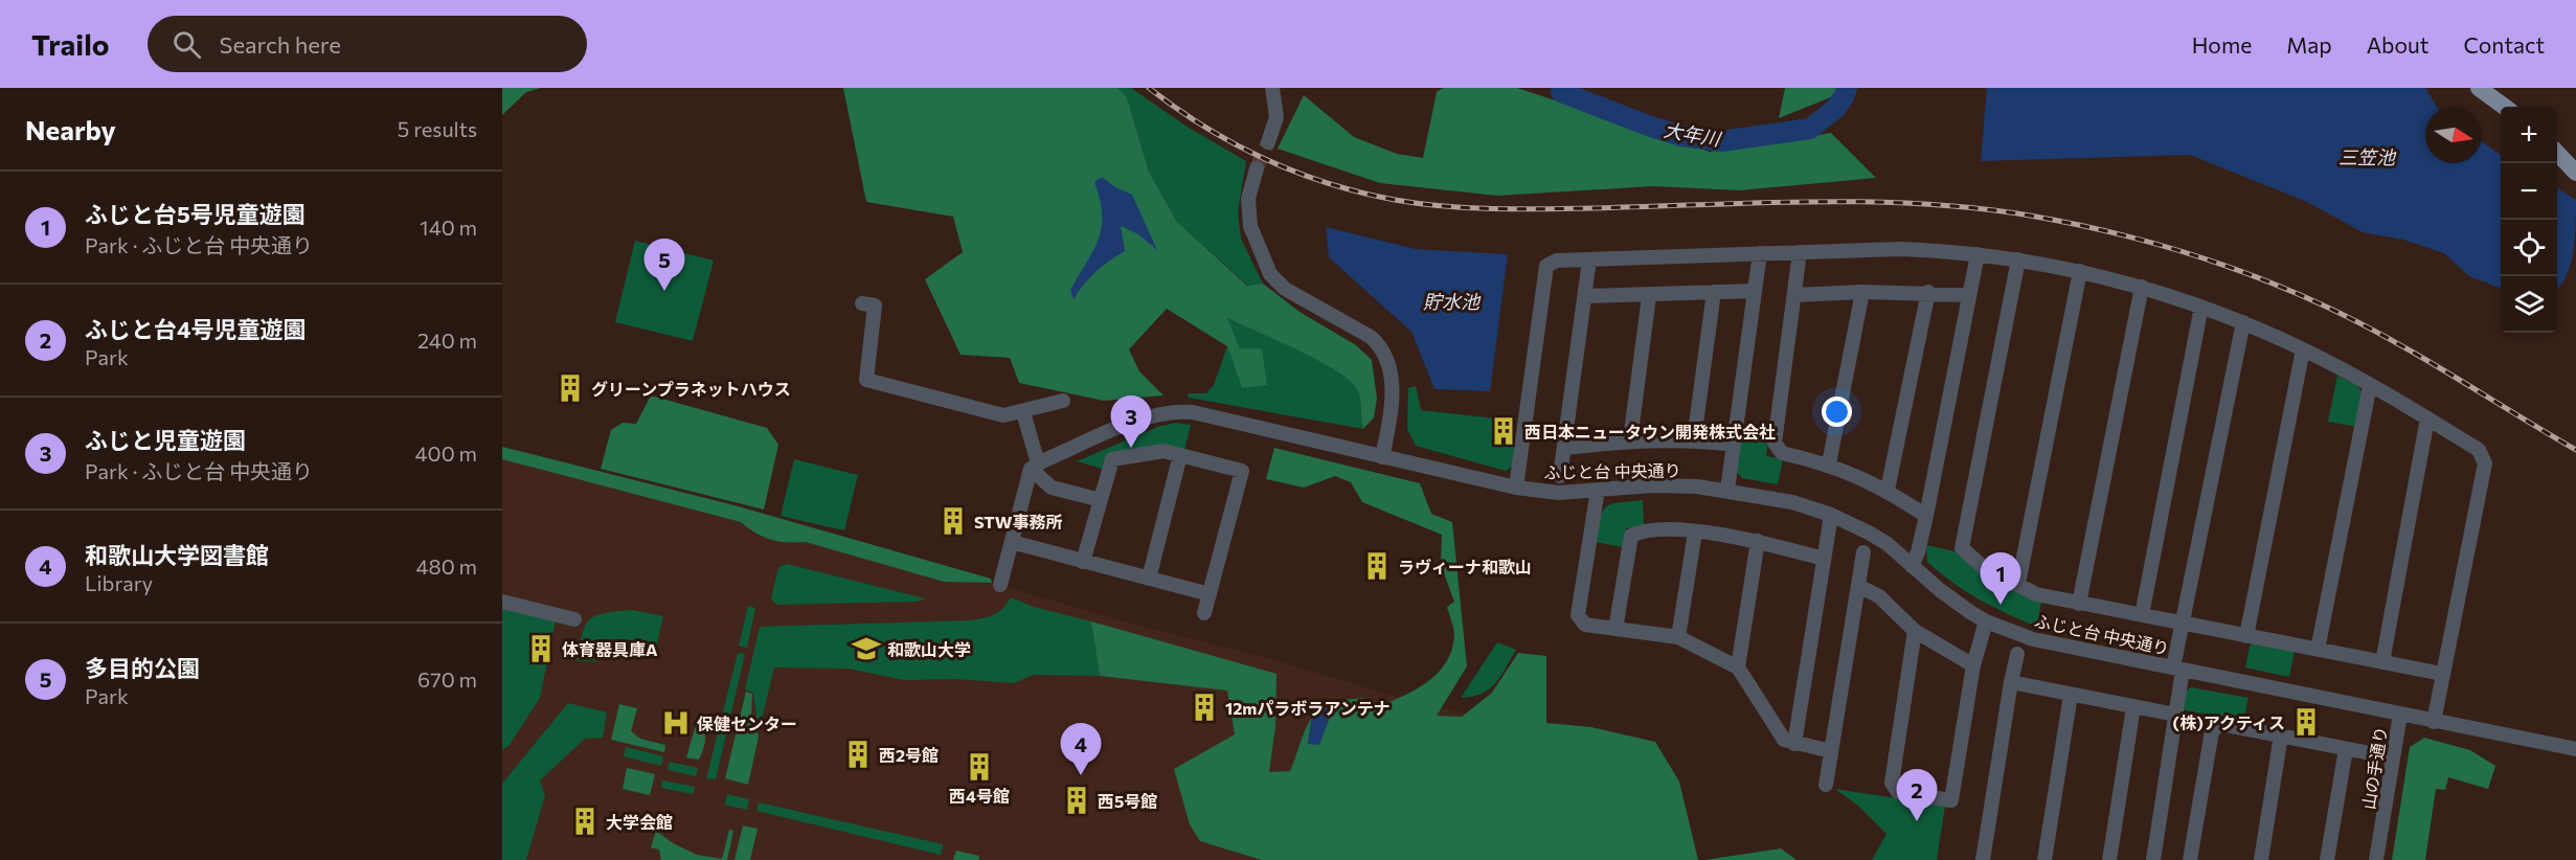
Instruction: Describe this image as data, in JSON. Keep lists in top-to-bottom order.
{
  "streets": {
    "street": ["ふじと台 中央通り", "山の手通り"]
  },
  "crossings": [
    ["ふじと台 中央通り", "山の手通り"]
  ],
  "water": ["大年川", "三笠池", "貯水池"],
  "places": {
    "building": [
      "グリーンプラネットハウス",
      "西日本ニュータウン開発株式会社",
      "STW事務所",
      "ラヴィーナ和歌山",
      "体育器具庫A",
      "12mパラボラアンテナ",
      "(株)アクティス",
      "西2号館",
      "西4号館",
      "西5号館",
      "大学会館"
    ],
    "school or university": ["和歌山大学"],
    "hospital": ["保健センター"]
  },
  "north": "right",
  "page": {
    "header": "Trailo",
    "search": "Search here",
    "nav": [
      "Home",
      "Map",
      "About",
      "Contact"
    ],
    "heading": ["Nearby", "5 results"],
    "map_buttons": ["+", "−"],
    "list": [
      {
        "mark": "1",
        "name": "ふじと台5号児童遊園",
        "note": "Park · ふじと台 中央通り",
        "value": "140 m"
      },
      {
        "mark": "2",
        "name": "ふじと台4号児童遊園",
        "note": "Park",
        "value": "240 m"
      },
      {
        "mark": "3",
        "name": "ふじと児童遊園",
        "note": "Park · ふじと台 中央通り",
        "value": "400 m"
      },
      {
        "mark": "4",
        "name": "和歌山大学図書館",
        "note": "Library",
        "value": "480 m"
      },
      {
        "mark": "5",
        "name": "多目的公園",
        "note": "Park",
        "value": "670 m"
      }
    ],
    "pins": [
      "5",
      "3",
      "1",
      "4",
      "2"
    ]
  }
}
